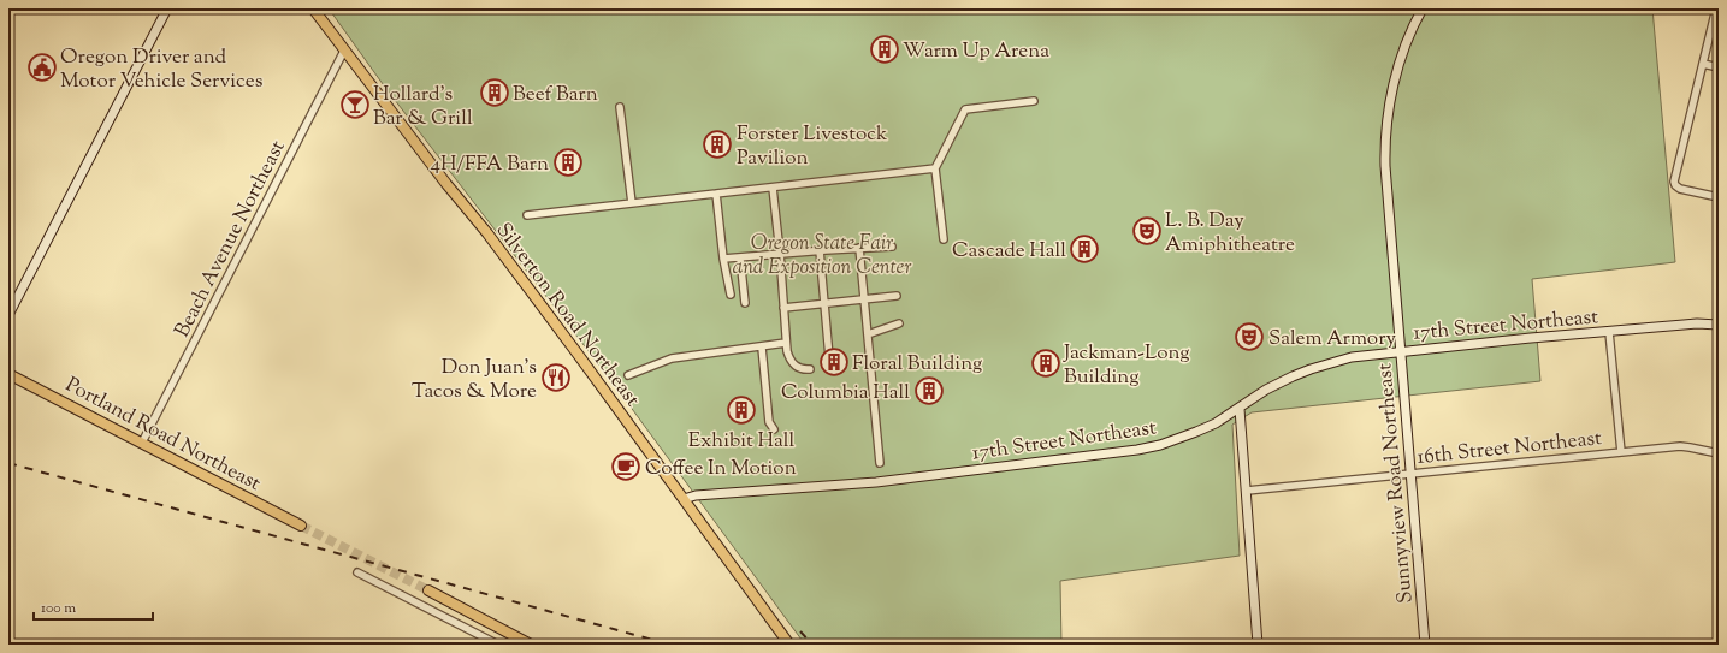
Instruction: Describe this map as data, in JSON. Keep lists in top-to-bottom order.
{
  "streets": {
    "main road": [
      "Silverton Road Northeast",
      "17th Street Northeast",
      "Portland Road Northeast",
      "Sunnyview Road Northeast"
    ],
    "street": ["Beach Avenue Northeast", "16th Street Northeast"]
  },
  "crossings": [
    ["Beach Avenue Northeast", "Silverton Road Northeast"],
    ["Beach Avenue Northeast", "Portland Road Northeast"],
    ["Silverton Road Northeast", "17th Street Northeast"],
    ["17th Street Northeast", "Sunnyview Road Northeast"],
    ["16th Street Northeast", "Sunnyview Road Northeast"]
  ],
  "parks": ["Oregon State Fair and Exposition Center"],
  "places": {
    "building": [
      "Warm Up Arena",
      "Beef Barn",
      "Forster Livestock Pavilion",
      "4H/FFA Barn",
      "Cascade Hall",
      "Floral Building",
      "Jackman-Long Building",
      "Columbia Hall",
      "Exhibit Hall"
    ],
    "public building": ["Oregon Driver and Motor Vehicle Services"],
    "bar": ["Hollard's Bar & Grill"],
    "theatre": ["L. B. Day Amiphitheatre", "Salem Armory"],
    "restaurant": ["Don Juan's Tacos & More"],
    "cafe": ["Coffee In Motion"]
  },
  "scale_bar": "100 m"
}
